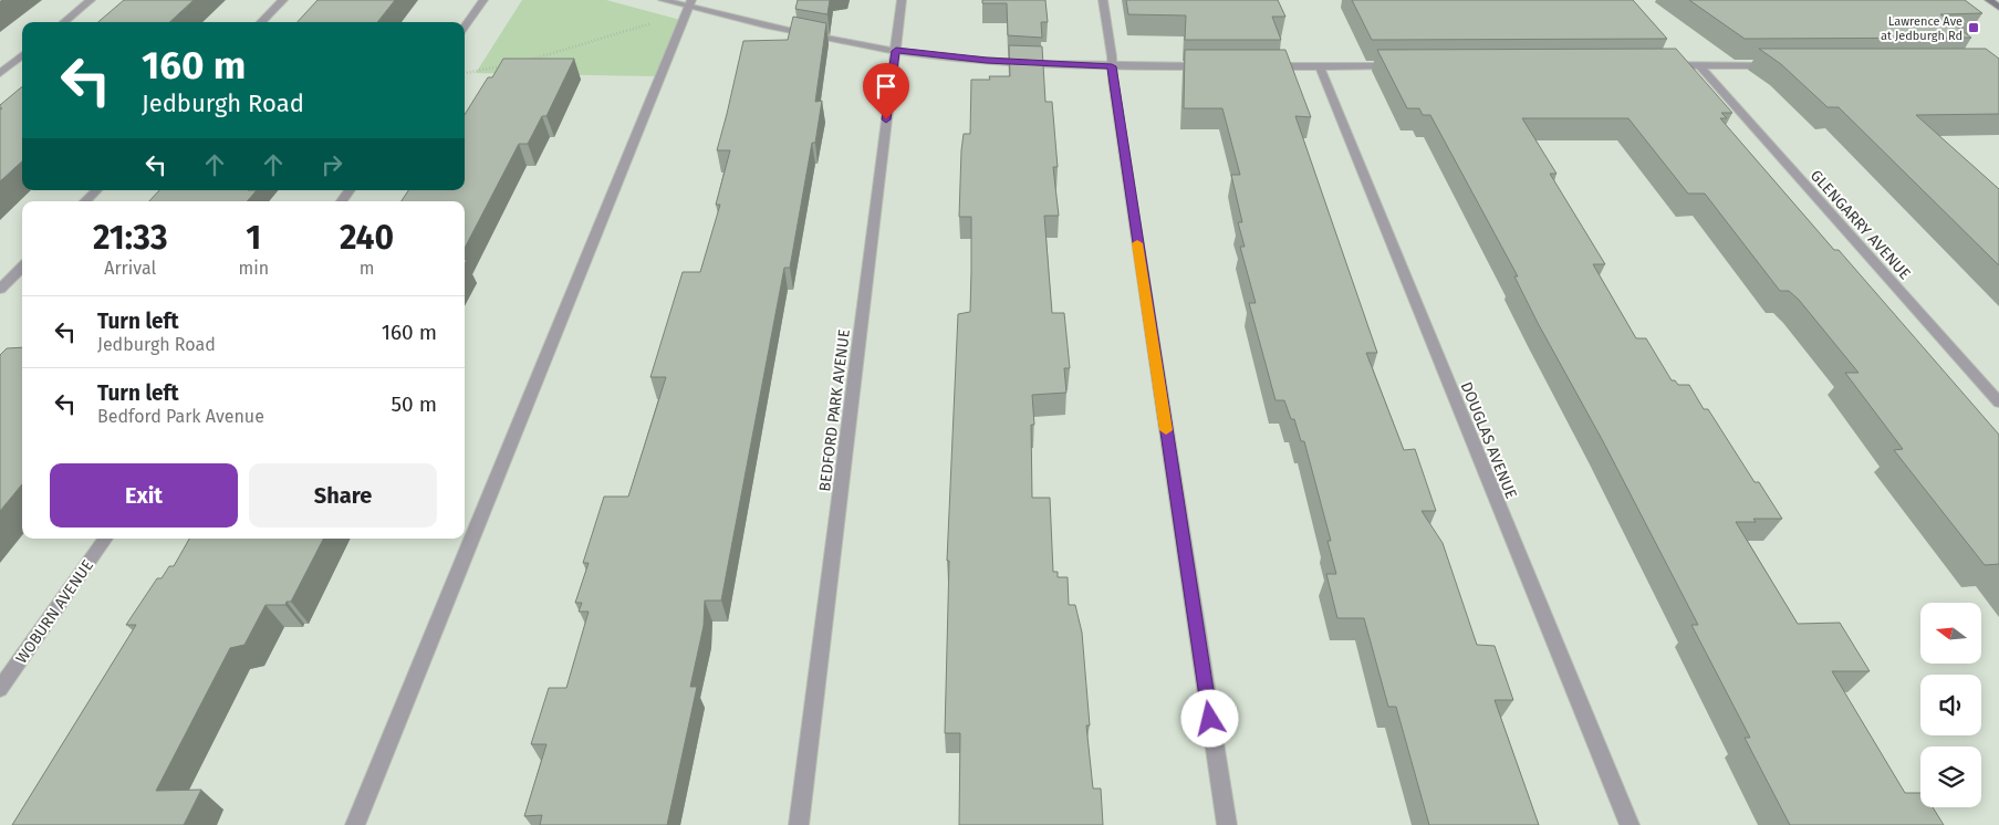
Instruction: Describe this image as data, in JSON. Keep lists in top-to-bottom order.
{
  "streets": {
    "street": [
      "GLENGARRY AVENUE",
      "BEDFORD PARK AVENUE",
      "DOUGLAS AVENUE",
      "WOBURN AVENUE"
    ]
  },
  "places": {
    "transit": ["Lawrence Ave at Jedburgh Rd"]
  },
  "north": "left",
  "page": {
    "turn": ["160 m", "Jedburgh Road"],
    "eta": [
      "21:33",
      "Arrival",
      "1",
      "min",
      "240",
      "m"
    ],
    "list": [
      {
        "name": "Turn left",
        "note": "Jedburgh Road",
        "value": "160 m"
      },
      {
        "name": "Turn left",
        "note": "Bedford Park Avenue",
        "value": "50 m"
      }
    ],
    "buttons": ["Exit", "Share"]
  }
}
